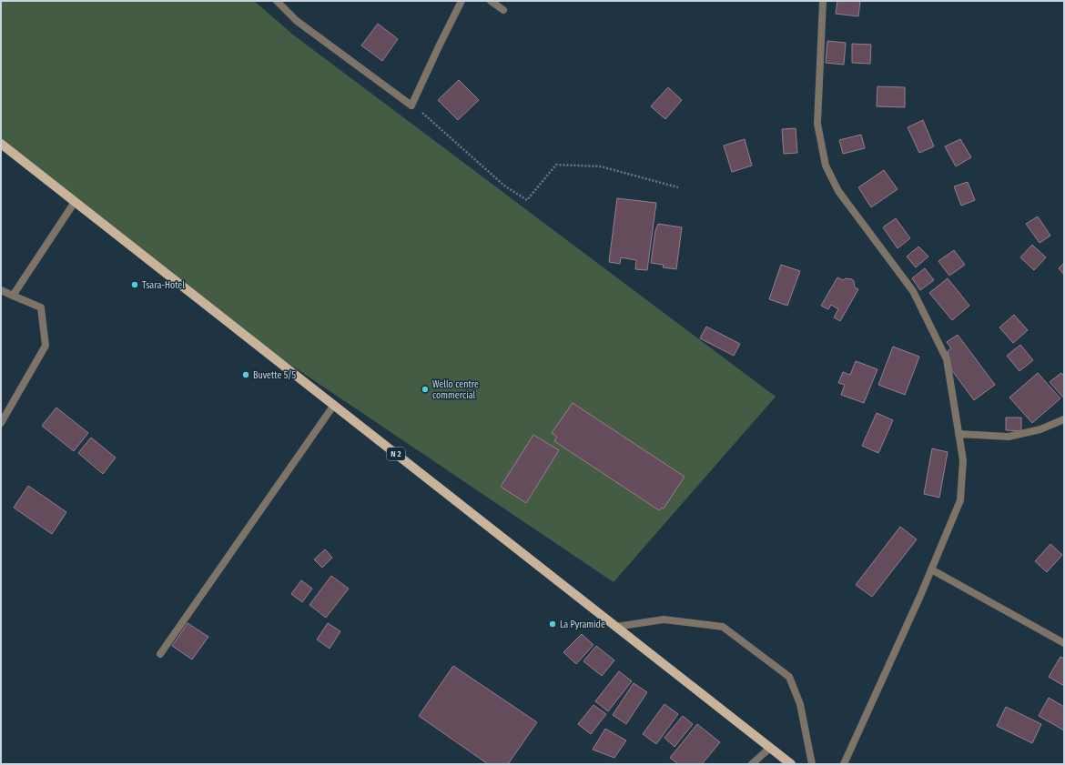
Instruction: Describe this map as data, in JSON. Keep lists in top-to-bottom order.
{
  "streets": {
    "main road": ["N 2"]
  },
  "places": [
    "Tsara-Hotel",
    "Buvette 5/5",
    "Wello centre commercial",
    "La Pyramide"
  ]
}
